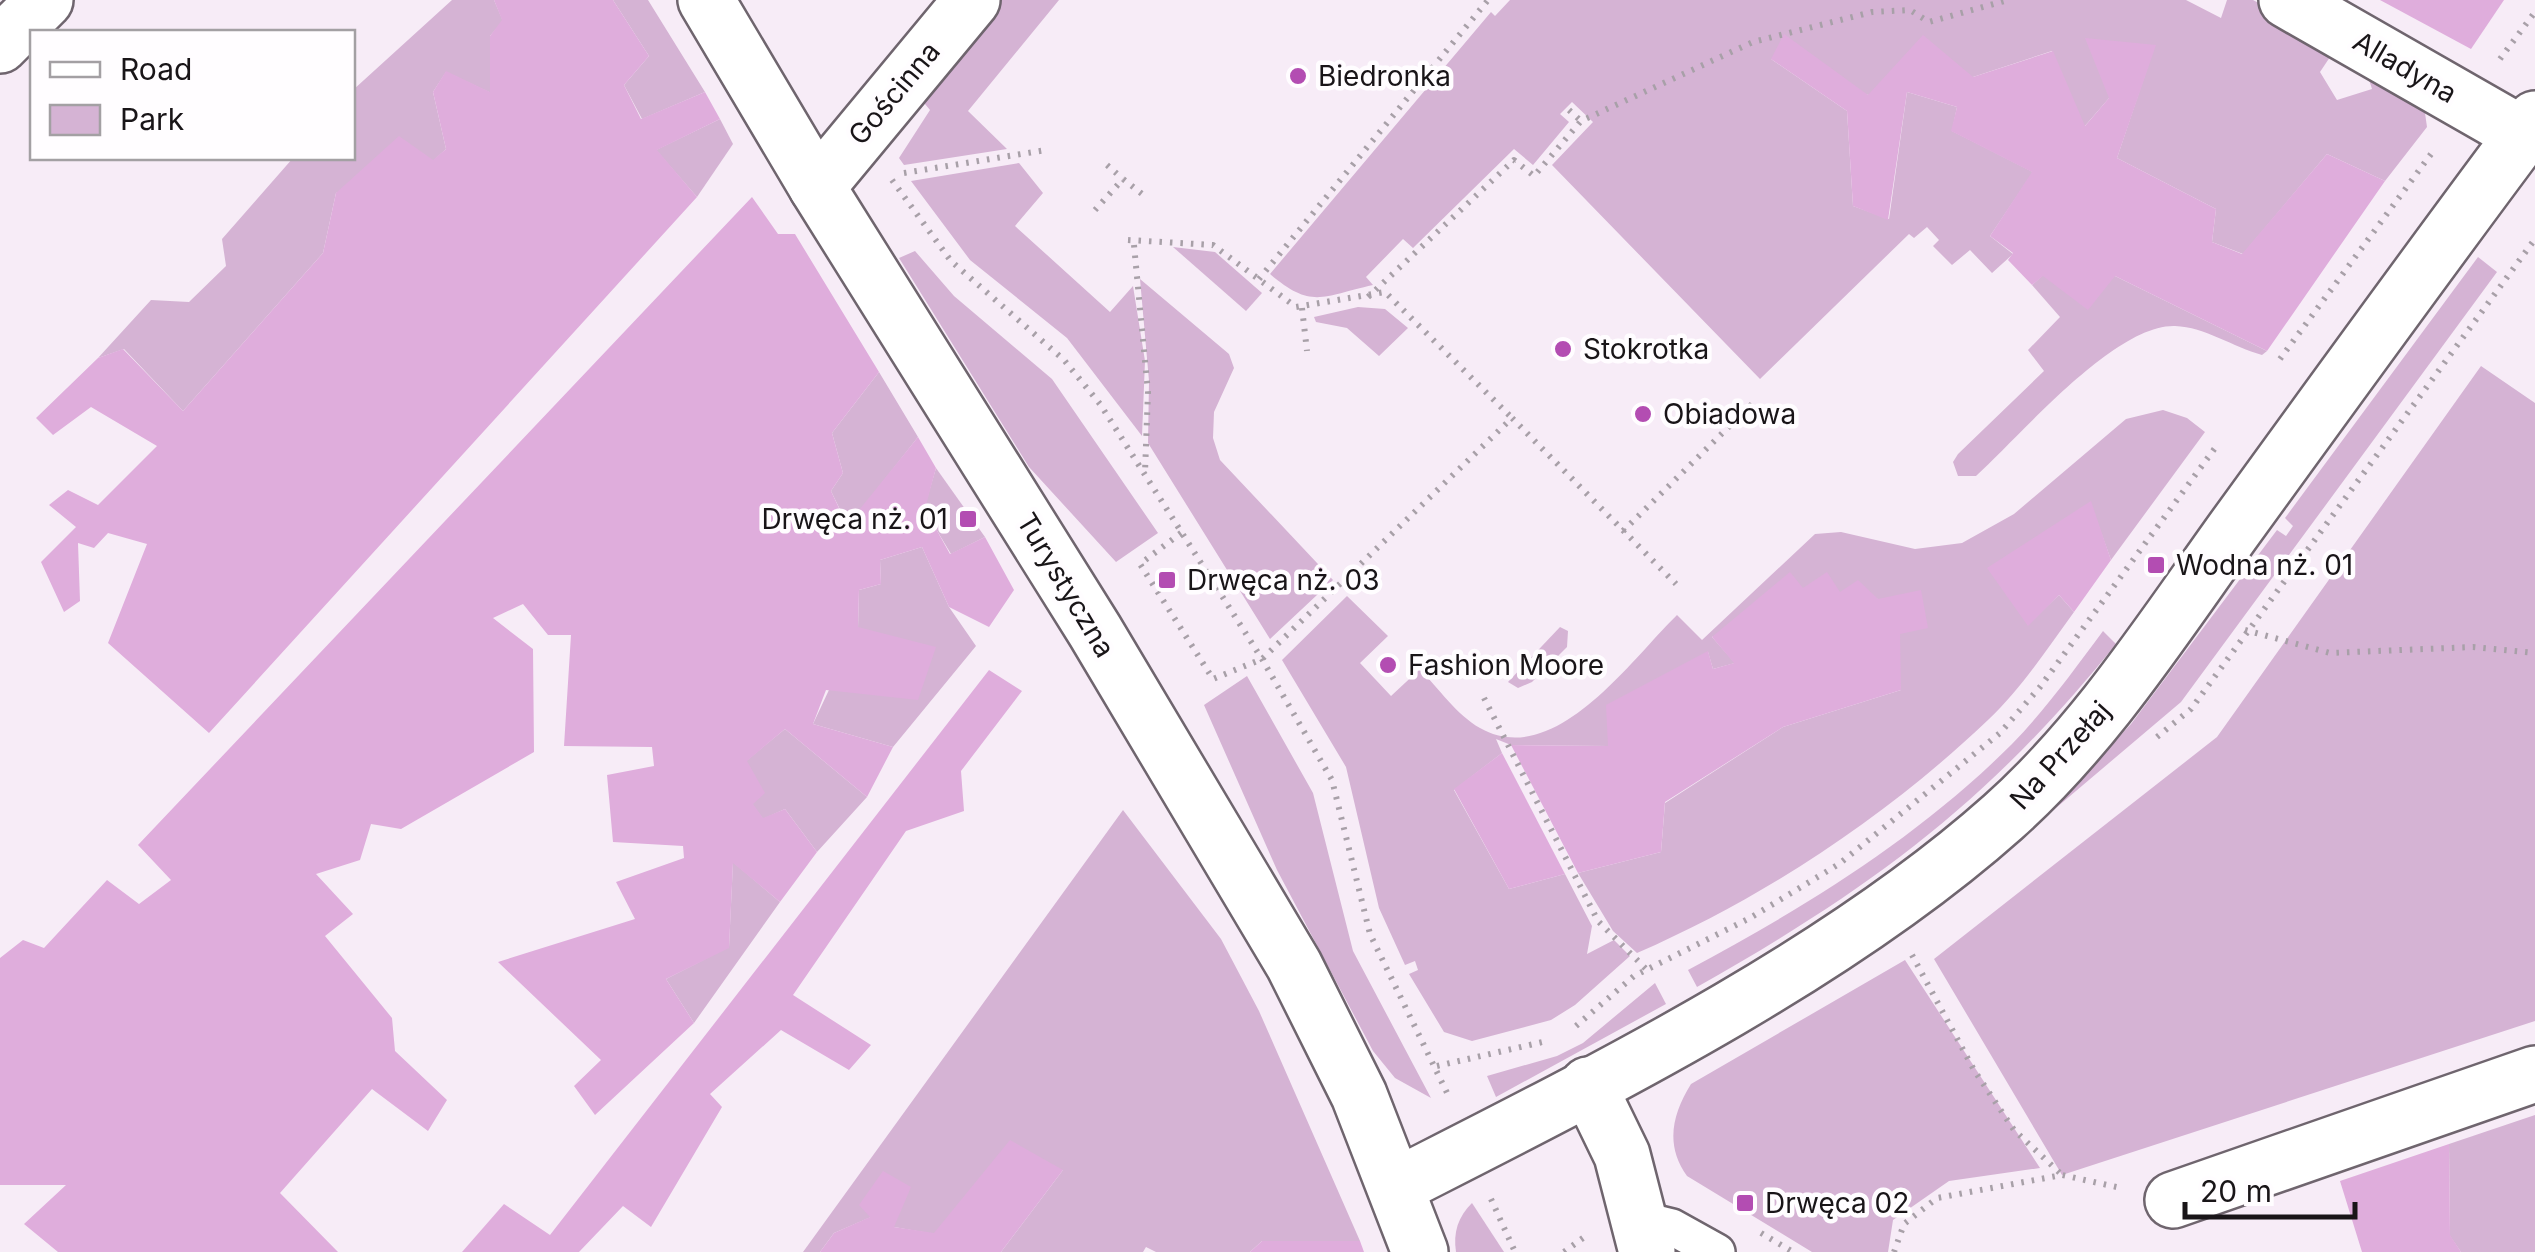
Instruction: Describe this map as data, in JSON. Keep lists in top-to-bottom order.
{
  "streets": {
    "street": [
      "Alladyna",
      "Gościnna",
      "Turystyczna",
      "Na Przełaj"
    ]
  },
  "crossings": [
    ["Alladyna", "Na Przełaj"],
    ["Gościnna", "Turystyczna"],
    ["Turystyczna", "Na Przełaj"]
  ],
  "places": {
    "other": [
      "Biedronka",
      "Stokrotka",
      "Obiadowa",
      "Fashion Moore"
    ],
    "transit": [
      "Drwęca nż. 01",
      "Wodna nż. 01",
      "Drwęca nż. 03",
      "Drwęca 02"
    ]
  },
  "legend": ["Road", "Park"],
  "scale_bar": "20 m"
}
